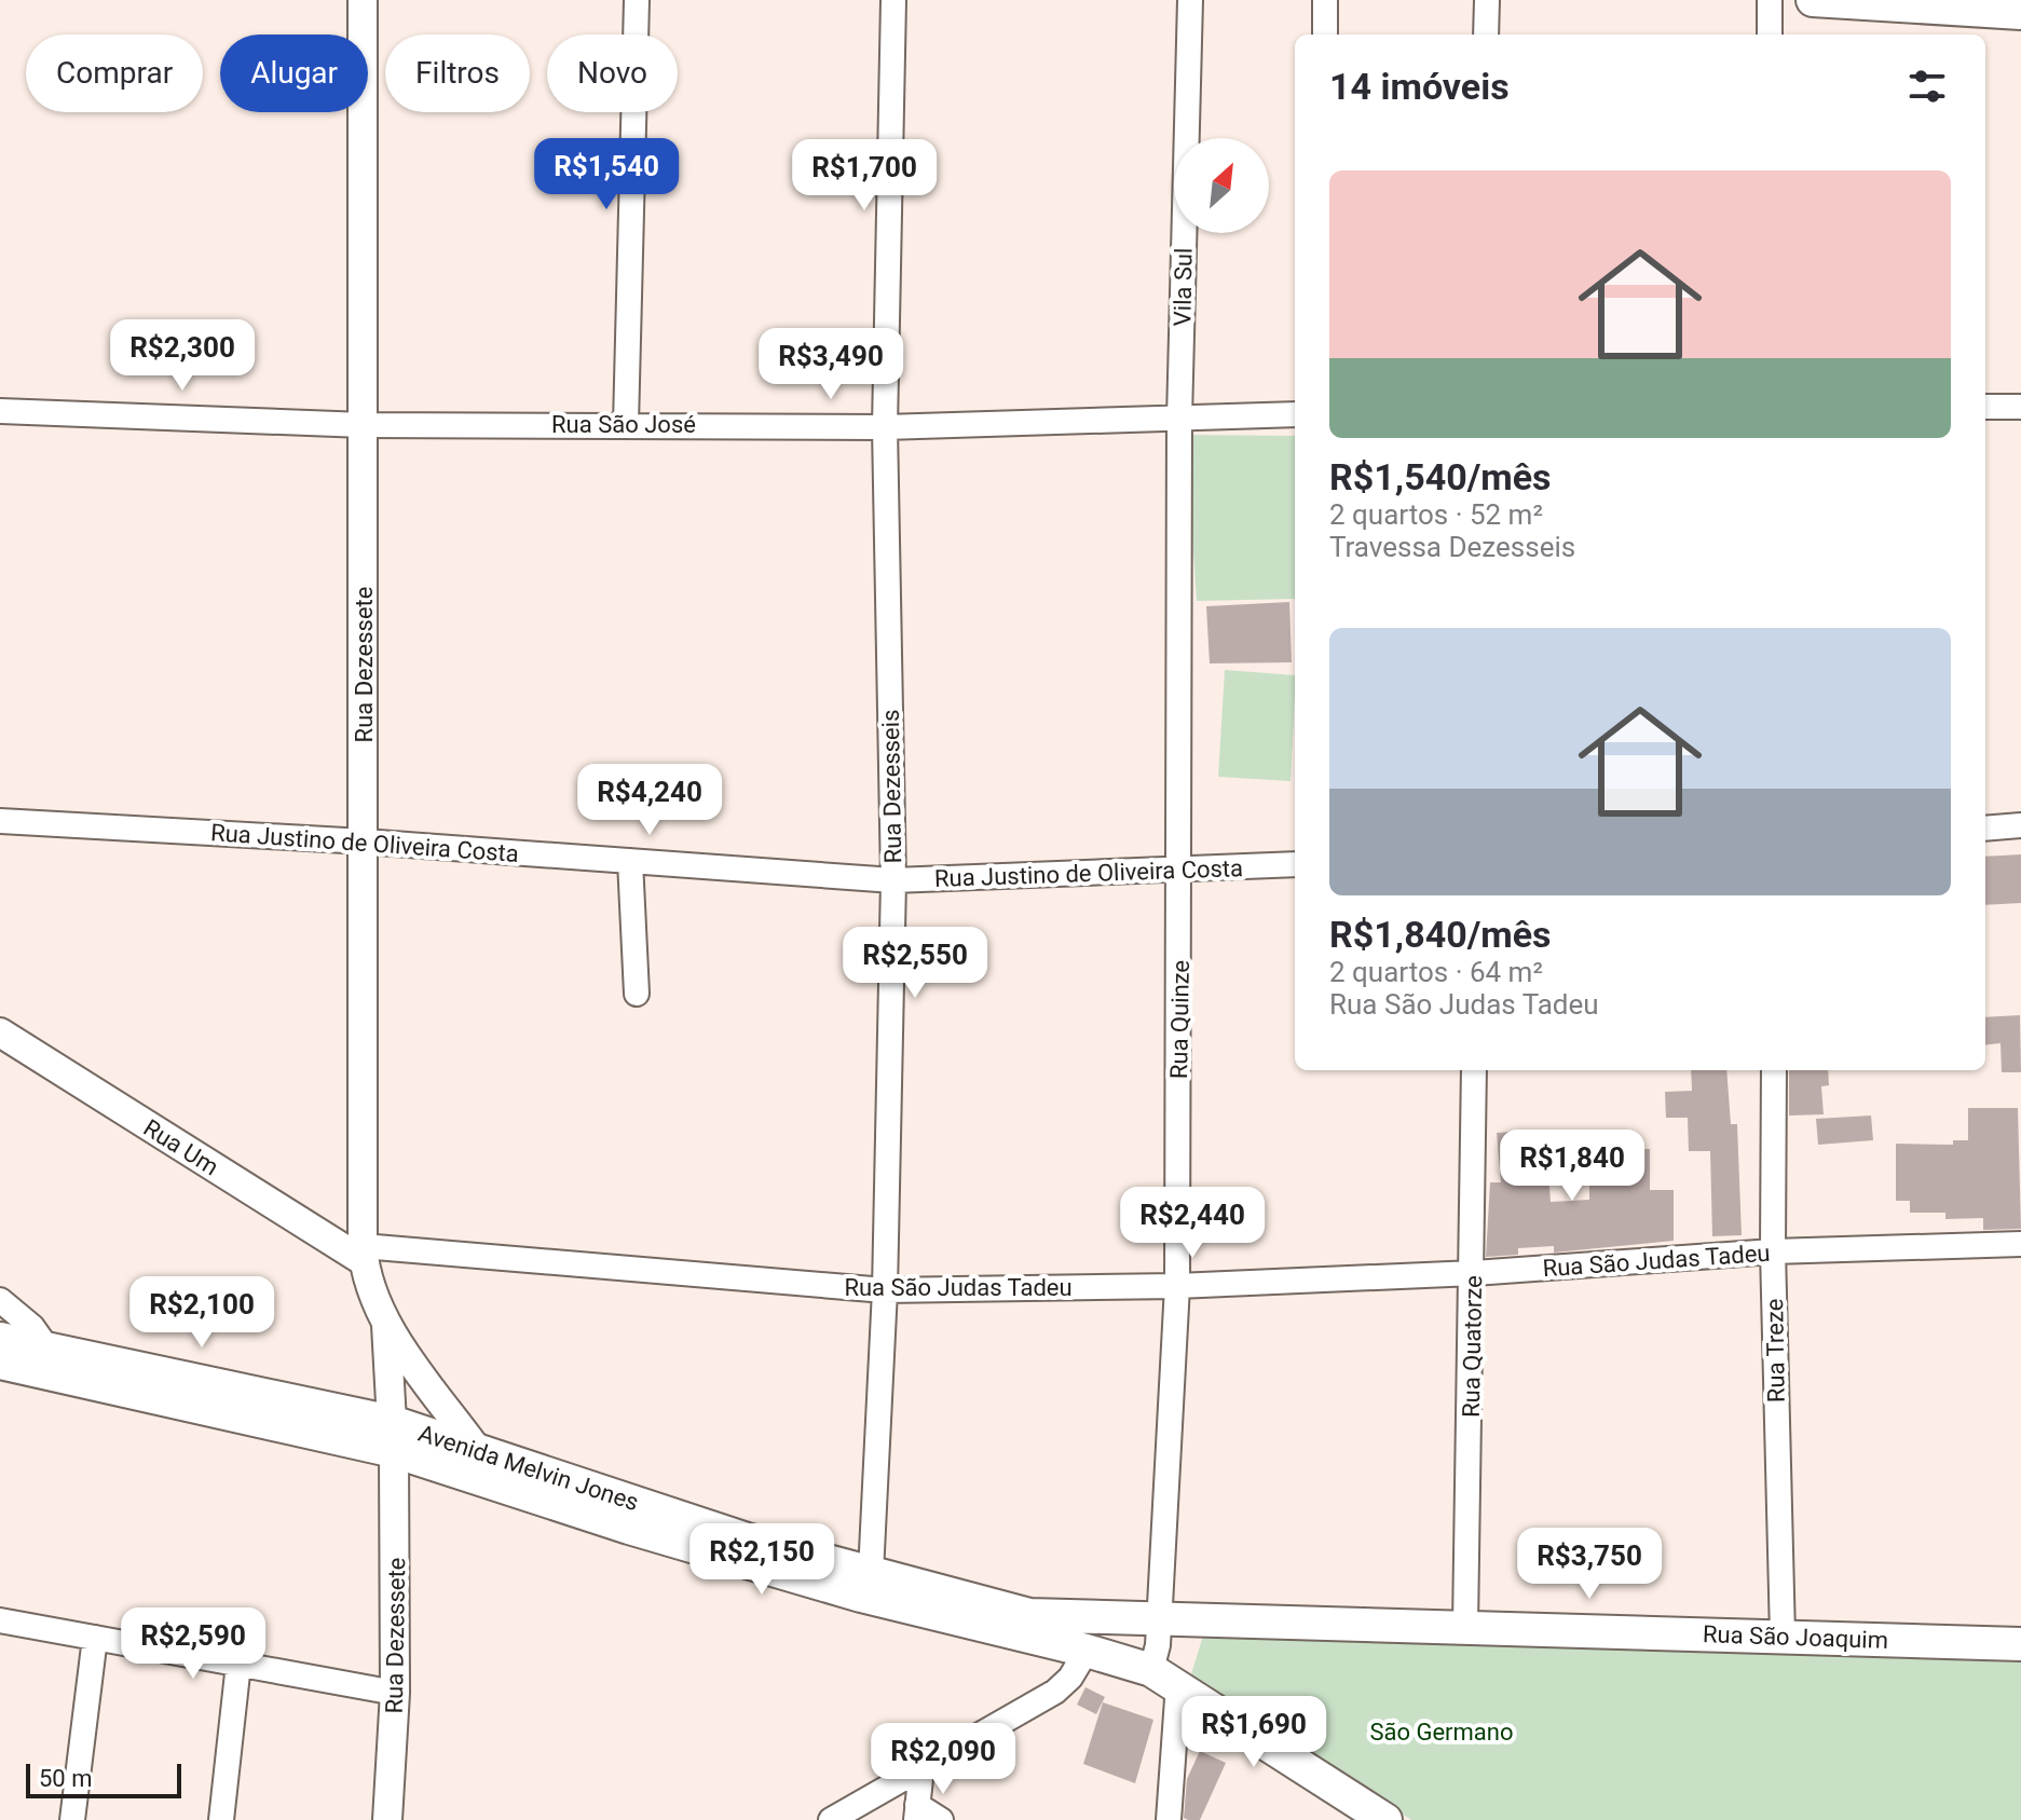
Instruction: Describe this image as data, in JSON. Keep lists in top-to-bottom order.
{
  "streets": {
    "main road": ["Avenida Melvin Jones", "Rua São Joaquim"],
    "street": [
      "Vila Sul",
      "Rua São José",
      "Rua Dezessete",
      "Rua Dezesseis",
      "Rua Justino de Oliveira Costa",
      "Rua Quinze",
      "Rua Um",
      "Rua São Judas Tadeu",
      "Rua Quatorze",
      "Rua Treze"
    ]
  },
  "crossings": [
    ["Vila Sul", "Rua São José"],
    ["Vila Sul", "Rua Quinze"],
    ["Rua São José", "Rua Dezessete"],
    ["Rua São José", "Rua Dezesseis"],
    ["Rua São José", "Rua Quinze"],
    ["Rua Dezessete", "Rua Justino de Oliveira Costa"],
    ["Rua Dezessete", "Rua Um"],
    ["Rua Dezessete", "Rua São Judas Tadeu"],
    ["Rua Dezessete", "Avenida Melvin Jones"],
    ["Rua Dezesseis", "Rua Justino de Oliveira Costa"],
    ["Rua Dezesseis", "Rua São Judas Tadeu"],
    ["Rua Dezesseis", "Avenida Melvin Jones"],
    ["Rua Justino de Oliveira Costa", "Rua Quinze"],
    ["Rua Quinze", "Rua São Judas Tadeu"],
    ["Rua Quinze", "Avenida Melvin Jones"],
    ["Rua Quinze", "Rua São Joaquim"],
    ["Rua Um", "Rua São Judas Tadeu"],
    ["Rua São Judas Tadeu", "Rua Quatorze"],
    ["Rua São Judas Tadeu", "Rua Treze"],
    ["Rua Quatorze", "Rua São Joaquim"],
    ["Rua Treze", "Rua São Joaquim"],
    ["Avenida Melvin Jones", "Rua São Joaquim"]
  ],
  "parks": ["São Germano"],
  "scale_bar": "50 m",
  "north": "top right",
  "page": {
    "chip": [
      "Comprar",
      "Alugar",
      "Filtros",
      "Novo"
    ],
    "heading": "14 imóveis",
    "price": [
      "R$1,540",
      "R$1,700",
      "R$2,300",
      "R$3,490",
      "R$4,240",
      "R$2,550",
      "R$1,840",
      "R$2,440",
      "R$2,100",
      "R$2,150",
      "R$3,750",
      "R$2,590",
      "R$1,690",
      "R$2,090"
    ],
    "list": [
      {
        "name": "R$1,540/mês",
        "note": "2 quartos · 52 m² · Travessa Dezesseis"
      },
      {
        "name": "R$1,840/mês",
        "note": "2 quartos · 64 m² · Rua São Judas Tadeu"
      }
    ],
    "scale": "50 m"
  }
}
